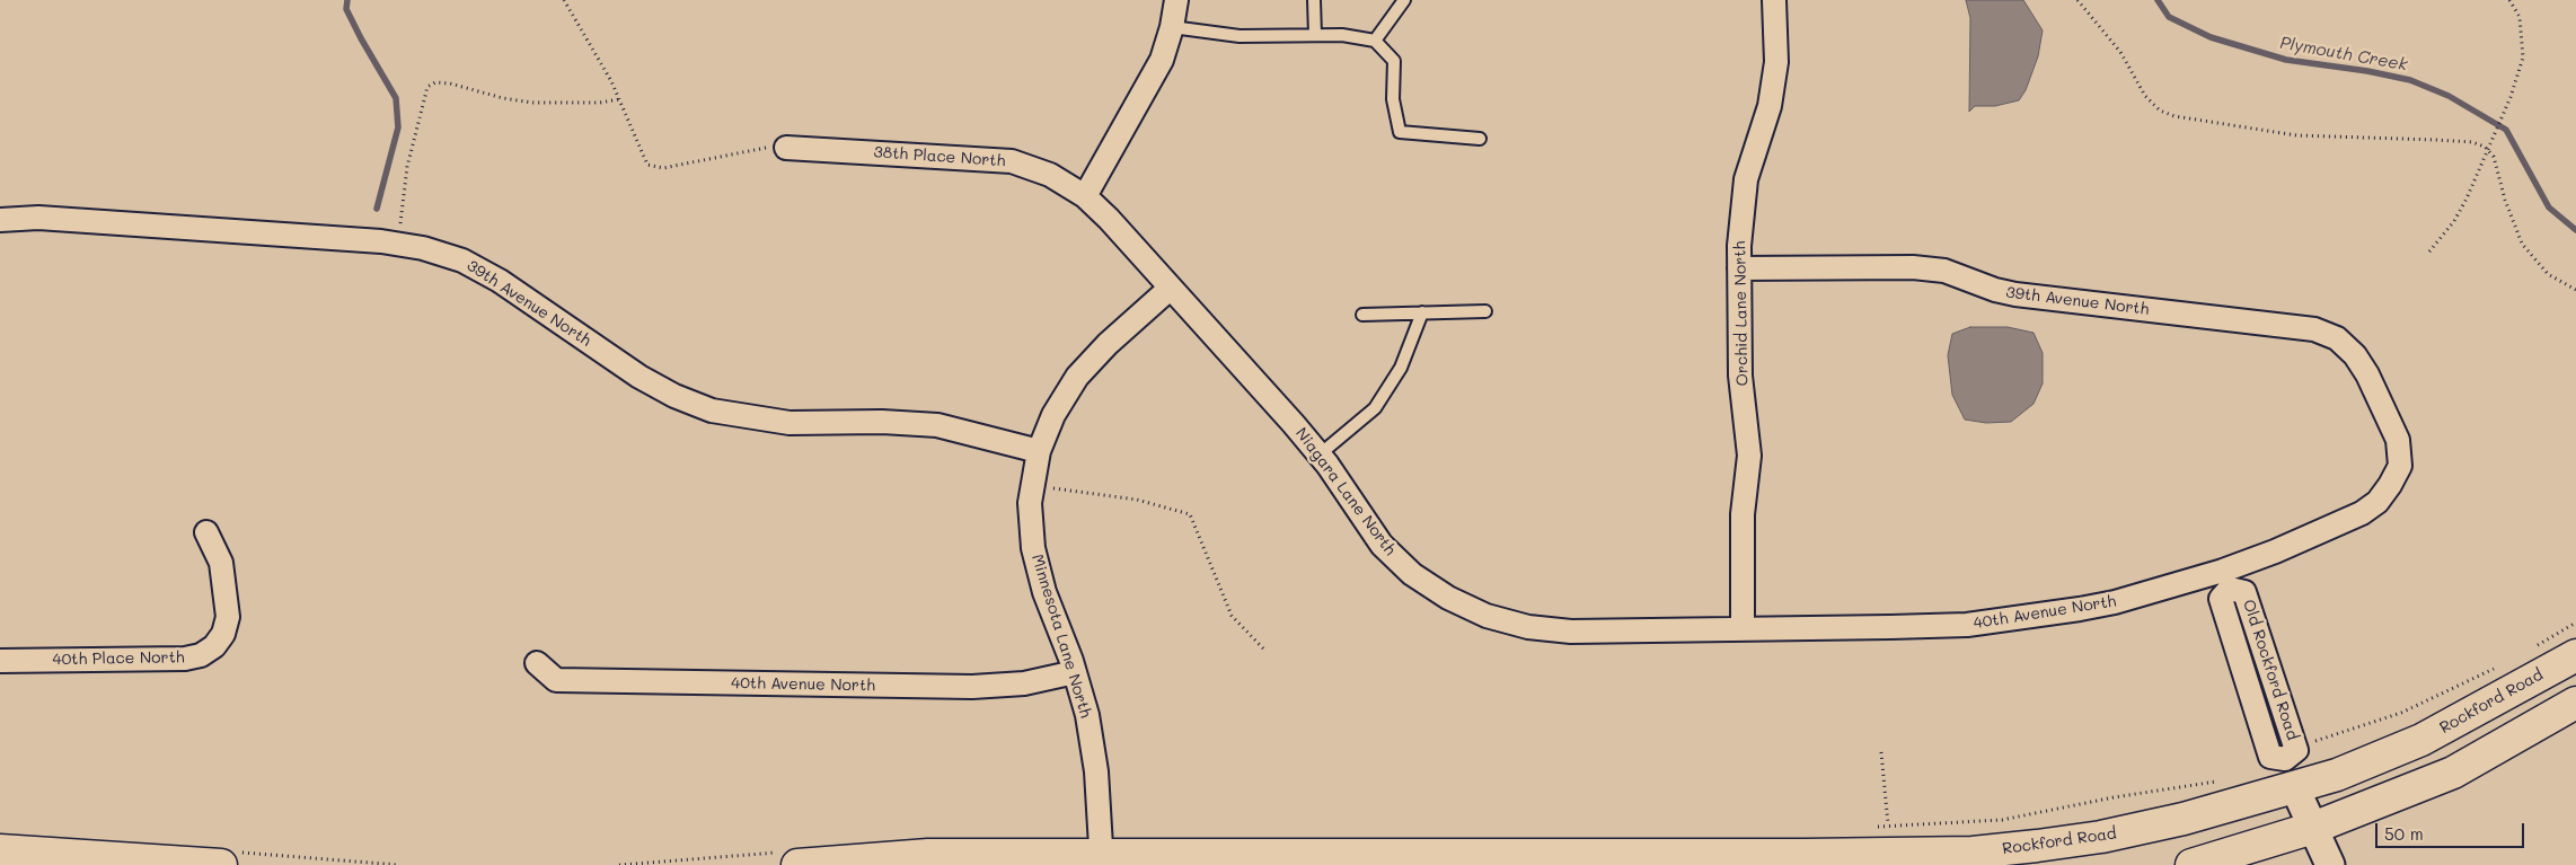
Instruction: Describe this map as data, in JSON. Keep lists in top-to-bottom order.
{
  "streets": {
    "main road": ["Rockford Road"],
    "street": [
      "38th Place North",
      "39th Avenue North",
      "Orchid Lane North",
      "Niagara Lane North",
      "40th Avenue North",
      "Minnesota Lane North",
      "40th Place North",
      "Old Rockford Road"
    ]
  },
  "crossings": [
    ["38th Place North", "Niagara Lane North"],
    ["39th Avenue North", "Orchid Lane North"],
    ["39th Avenue North", "40th Avenue North"],
    ["39th Avenue North", "Minnesota Lane North"],
    ["Orchid Lane North", "40th Avenue North"],
    ["Niagara Lane North", "40th Avenue North"],
    ["Niagara Lane North", "Minnesota Lane North"],
    ["40th Avenue North", "Minnesota Lane North"],
    ["40th Avenue North", "Old Rockford Road"],
    ["Minnesota Lane North", "Rockford Road"],
    ["Old Rockford Road", "Rockford Road"]
  ],
  "water": ["Plymouth Creek"],
  "scale_bar": "50 m"
}
